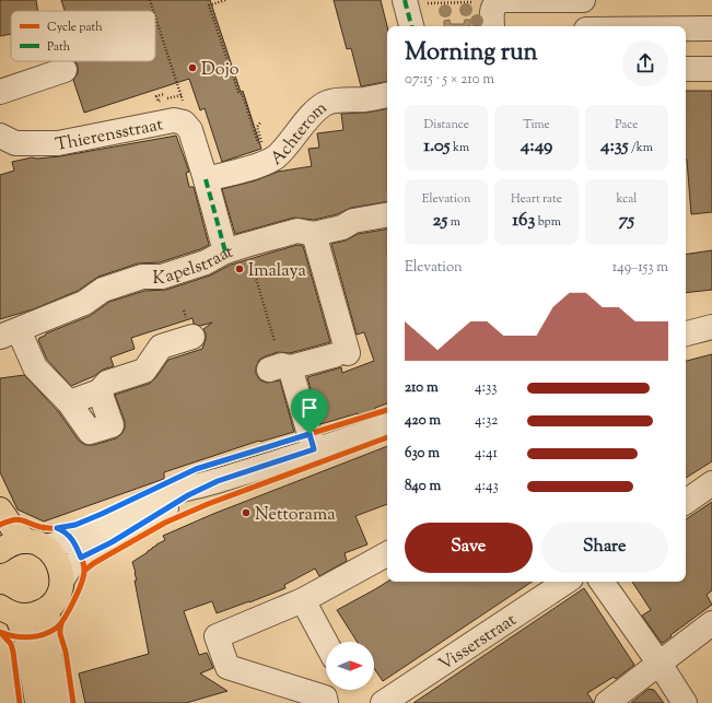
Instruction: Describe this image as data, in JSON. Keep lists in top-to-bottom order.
{
  "streets": {
    "street": [
      "Thierensstraat",
      "Achterom",
      "Kapelstraat",
      "Visserstraat"
    ]
  },
  "places": ["Dojo", "Imalaya", "Nettorama"],
  "legend": ["Cycle path", "Path"],
  "north": "right",
  "page": {
    "heading": ["Morning run", "07:15 · 5 × 210 m"],
    "stats": [
      ["Distance", "1.05 km"],
      ["Time", "4:49"],
      ["Pace", "4:35 /km"],
      ["Elevation", "25 m"],
      ["Heart rate", "163 bpm"],
      ["kcal", "75"]
    ],
    "chart": ["Elevation", "149–153 m"],
    "list": [
      {
        "name": "210 m",
        "note": "4:33"
      },
      {
        "name": "420 m",
        "note": "4:32"
      },
      {
        "name": "630 m",
        "note": "4:41"
      },
      {
        "name": "840 m",
        "note": "4:43"
      }
    ],
    "buttons": ["Save", "Share"]
  }
}
